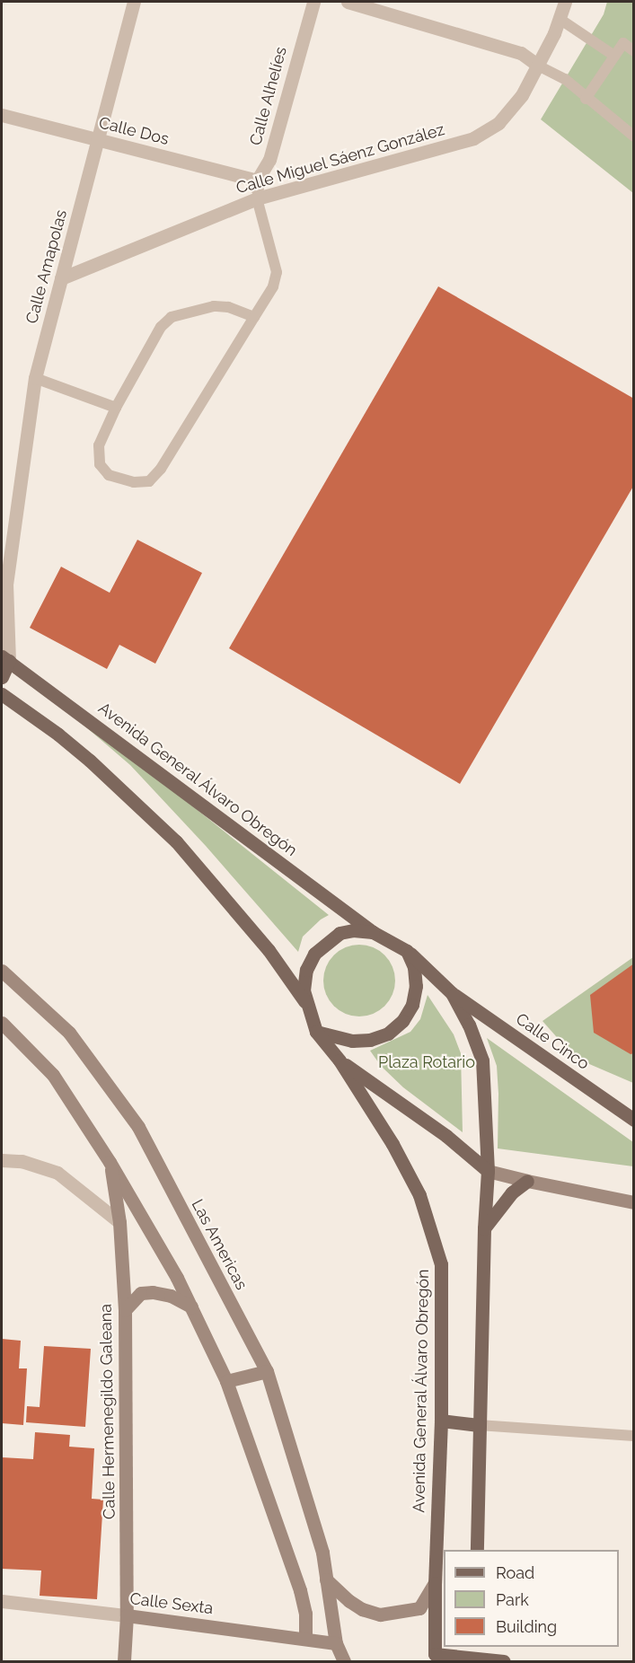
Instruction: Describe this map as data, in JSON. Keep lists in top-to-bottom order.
{
  "streets": {
    "main road": [
      "Avenida General Álvaro Obregón",
      "Calle Cinco",
      "Las Americas",
      "Calle Hermenegildo Galeana",
      "Calle Sexta"
    ],
    "street": [
      "Calle Alhelíes",
      "Calle Dos",
      "Calle Miguel Sáenz González",
      "Calle Amapolas"
    ]
  },
  "crossings": [
    ["Calle Alhelíes", "Calle Dos"],
    ["Calle Alhelíes", "Calle Miguel Sáenz González"],
    ["Calle Dos", "Calle Amapolas"],
    ["Calle Miguel Sáenz González", "Calle Amapolas"],
    ["Calle Amapolas", "Avenida General Álvaro Obregón"],
    ["Las Americas", "Calle Sexta"],
    ["Calle Hermenegildo Galeana", "Calle Sexta"]
  ],
  "parks": ["Plaza Rotario"],
  "legend": ["Road", "Park", "Building"]
}
